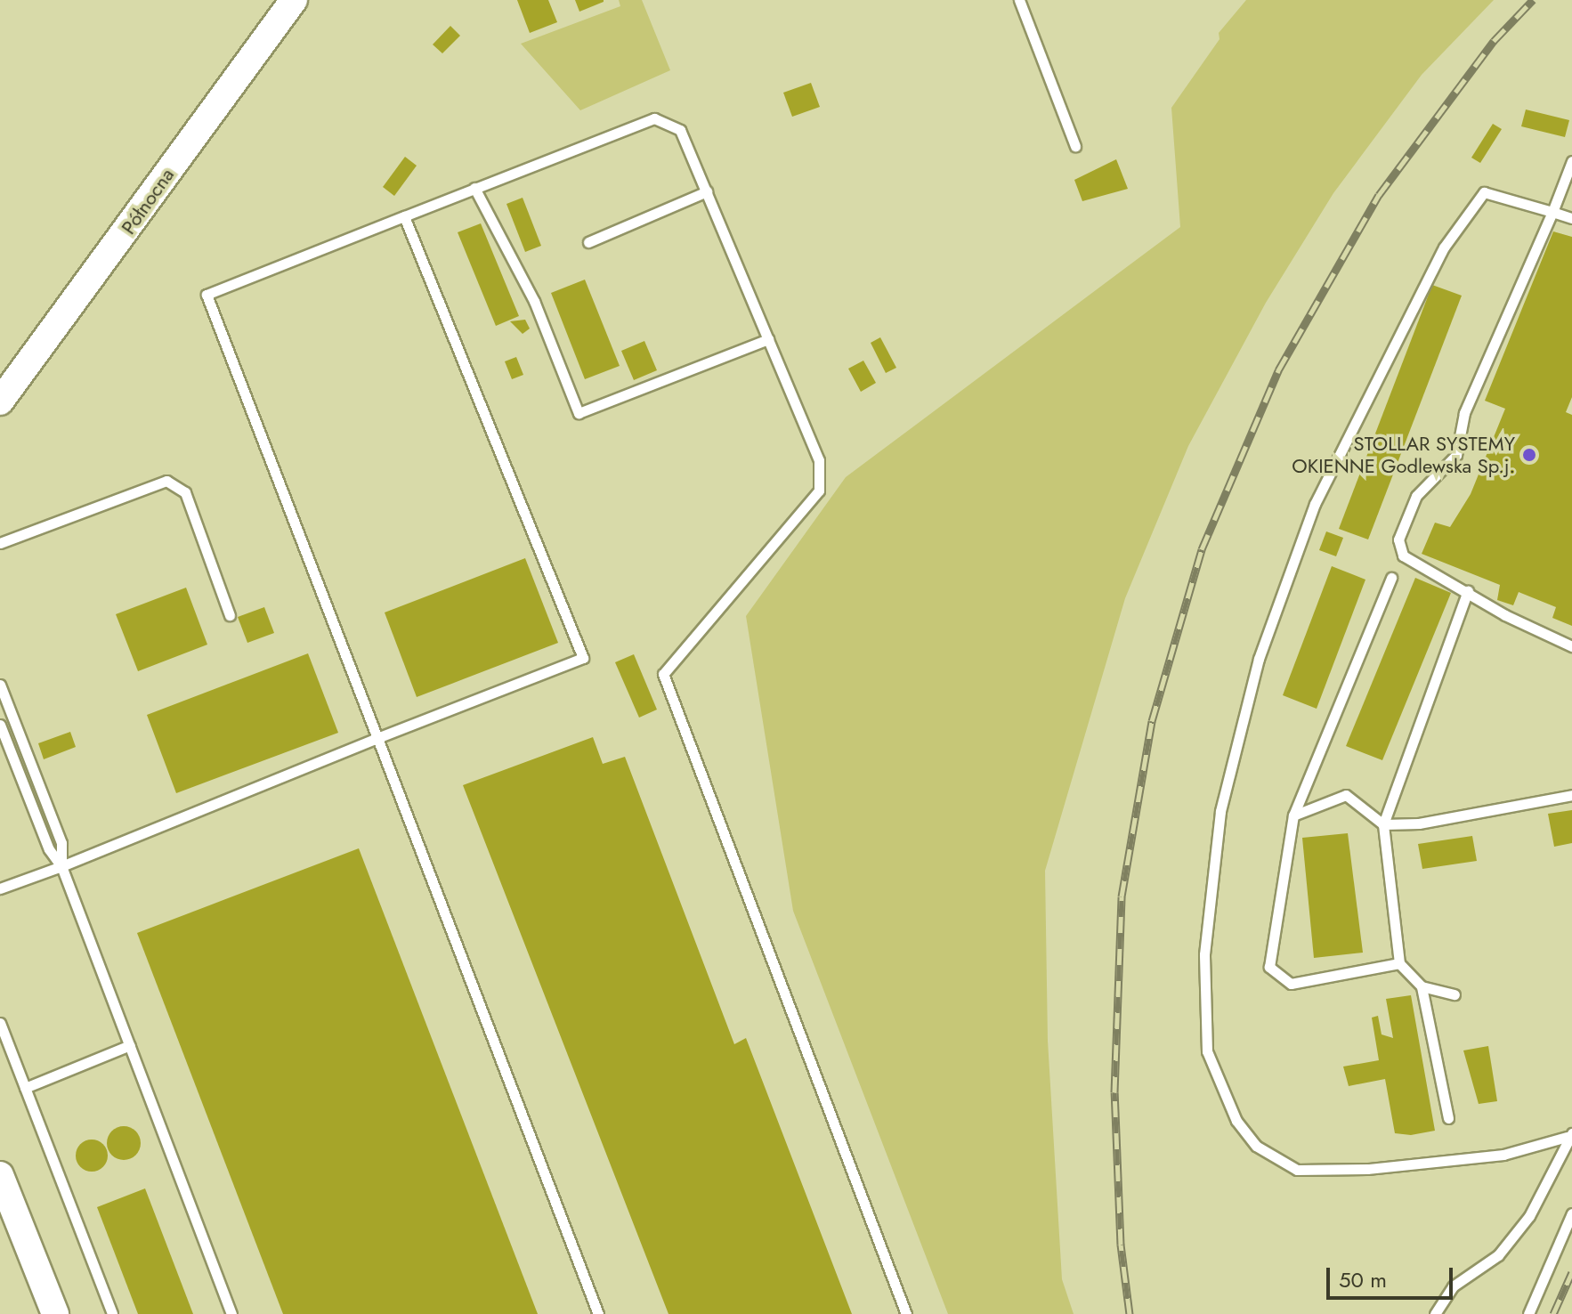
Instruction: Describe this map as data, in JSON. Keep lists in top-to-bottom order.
{
  "streets": {
    "street": ["Północna"]
  },
  "places": ["STOLLAR SYSTEMY OKIENNE Godlewska Sp.j."],
  "scale_bar": "50 m"
}
